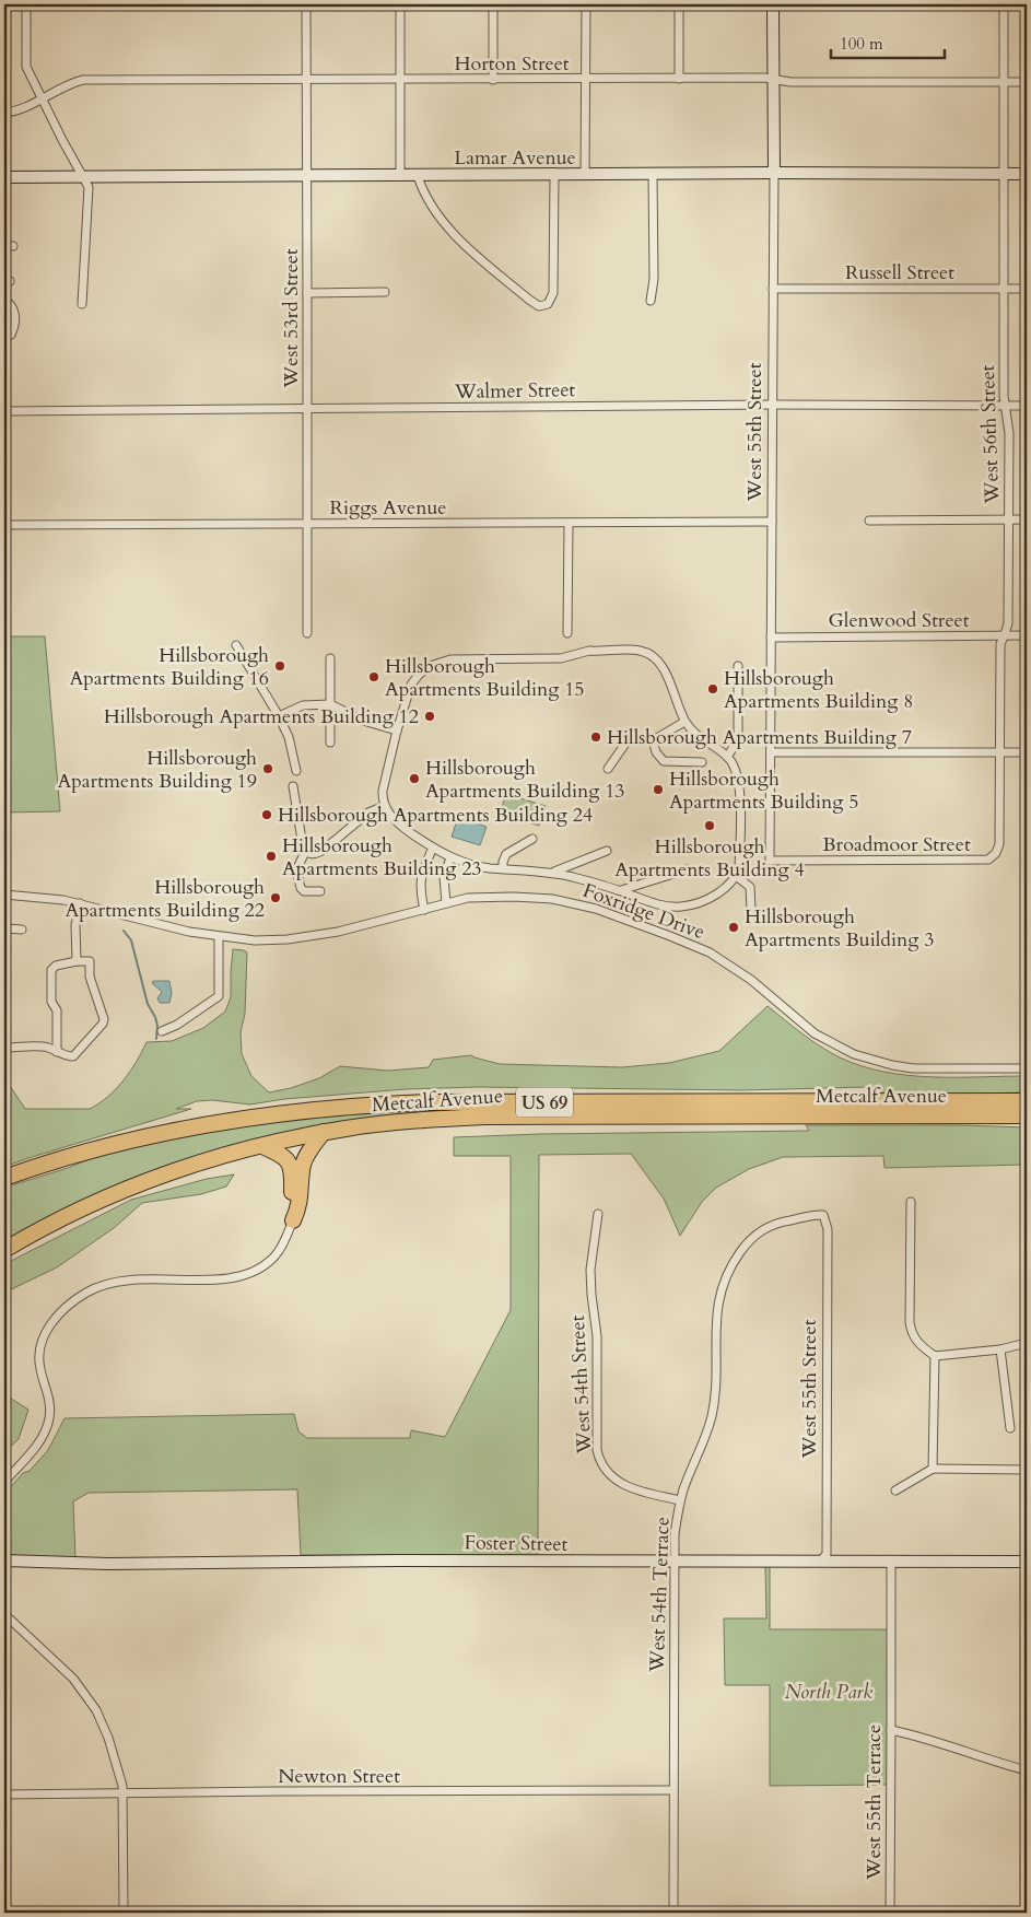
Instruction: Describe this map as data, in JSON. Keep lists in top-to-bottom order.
{
  "streets": {
    "highway": ["Metcalf Avenue", "US 69"],
    "street": [
      "Horton Street",
      "Lamar Avenue",
      "Russell Street",
      "West 53rd Street",
      "Walmer Street",
      "West 55th Street",
      "West 56th Street",
      "Riggs Avenue",
      "Glenwood Street",
      "Broadmoor Street",
      "Foxridge Drive",
      "West 54th Street",
      "Foster Street",
      "West 54th Terrace",
      "Newton Street",
      "West 55th Terrace"
    ]
  },
  "crossings": [
    ["Horton Street", "West 53rd Street"],
    ["Horton Street", "West 55th Street"],
    ["Horton Street", "West 56th Street"],
    ["Lamar Avenue", "West 53rd Street"],
    ["Lamar Avenue", "West 55th Street"],
    ["Lamar Avenue", "West 56th Street"],
    ["Russell Street", "West 55th Street"],
    ["Russell Street", "West 56th Street"],
    ["West 53rd Street", "Walmer Street"],
    ["West 53rd Street", "Riggs Avenue"],
    ["Walmer Street", "West 55th Street"],
    ["Walmer Street", "West 56th Street"],
    ["West 55th Street", "Riggs Avenue"],
    ["West 55th Street", "Glenwood Street"],
    ["West 55th Street", "Broadmoor Street"],
    ["West 55th Street", "Foster Street"],
    ["West 55th Street", "West 54th Terrace"],
    ["West 56th Street", "Glenwood Street"],
    ["West 56th Street", "Broadmoor Street"],
    ["West 54th Street", "West 54th Terrace"],
    ["Foster Street", "West 54th Terrace"],
    ["Foster Street", "West 55th Terrace"],
    ["West 54th Terrace", "Newton Street"]
  ],
  "parks": ["North Park"],
  "places": [
    "Hillsborough Apartments Building 16",
    "Hillsborough Apartments Building 15",
    "Hillsborough Apartments Building 8",
    "Hillsborough Apartments Building 12",
    "Hillsborough Apartments Building 7",
    "Hillsborough Apartments Building 19",
    "Hillsborough Apartments Building 13",
    "Hillsborough Apartments Building 5",
    "Hillsborough Apartments Building 24",
    "Hillsborough Apartments Building 4",
    "Hillsborough Apartments Building 23",
    "Hillsborough Apartments Building 22",
    "Hillsborough Apartments Building 3"
  ],
  "scale_bar": "100 m"
}
